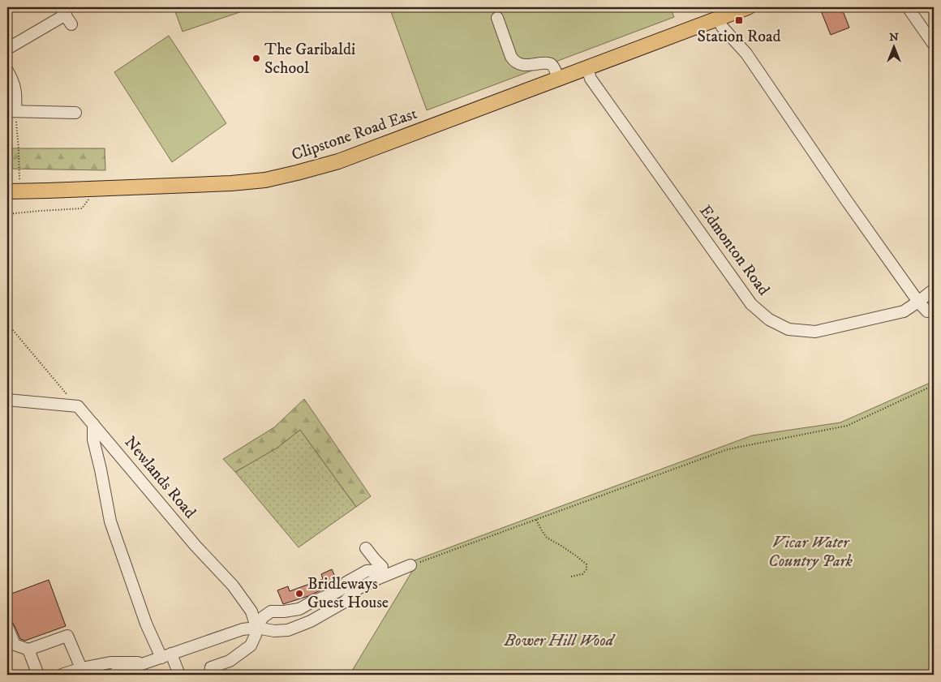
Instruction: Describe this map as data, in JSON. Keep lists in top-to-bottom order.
{
  "streets": {
    "main road": ["Clipstone Road East"],
    "street": ["Edmonton Road", "Newlands Road"]
  },
  "crossings": [
    ["Clipstone Road East", "Edmonton Road"]
  ],
  "parks": ["Vicar Water Country Park", "Bower Hill Wood"],
  "places": {
    "transit": ["Station Road"],
    "other": ["The Garibaldi School", "Bridleways Guest House"]
  },
  "north": "top"
}
